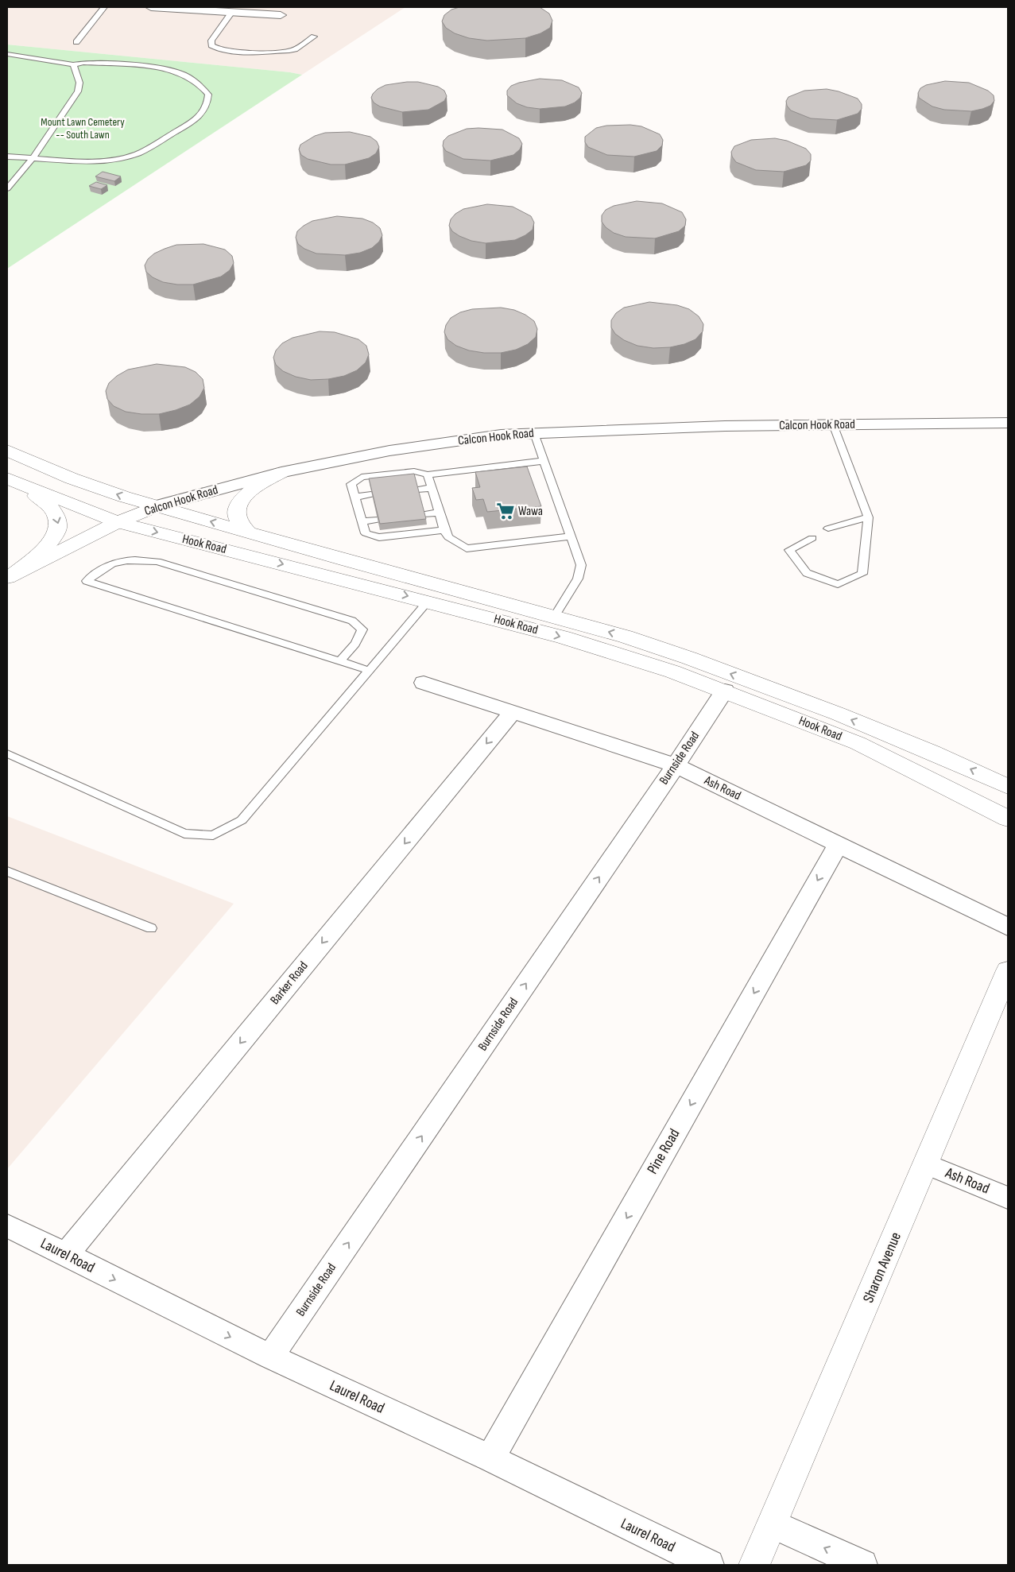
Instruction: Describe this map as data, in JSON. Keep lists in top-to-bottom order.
{
  "streets": {
    "main road": ["Calcon Hook Road", "Hook Road", "Sharon Avenue"],
    "street": [
      "Burnside Road",
      "Ash Road",
      "Barker Road",
      "Pine Road",
      "Laurel Road"
    ]
  },
  "crossings": [
    ["Calcon Hook Road", "Hook Road"],
    ["Hook Road", "Burnside Road"],
    ["Burnside Road", "Ash Road"],
    ["Burnside Road", "Laurel Road"],
    ["Ash Road", "Barker Road"],
    ["Ash Road", "Pine Road"],
    ["Ash Road", "Sharon Avenue"],
    ["Barker Road", "Laurel Road"],
    ["Pine Road", "Laurel Road"]
  ],
  "one_way": ["Burnside Road", "Barker Road", "Pine Road"],
  "parks": ["Mount Lawn Cemetery -- South Lawn"],
  "places": {
    "supermarket": ["Wawa"]
  }
}
